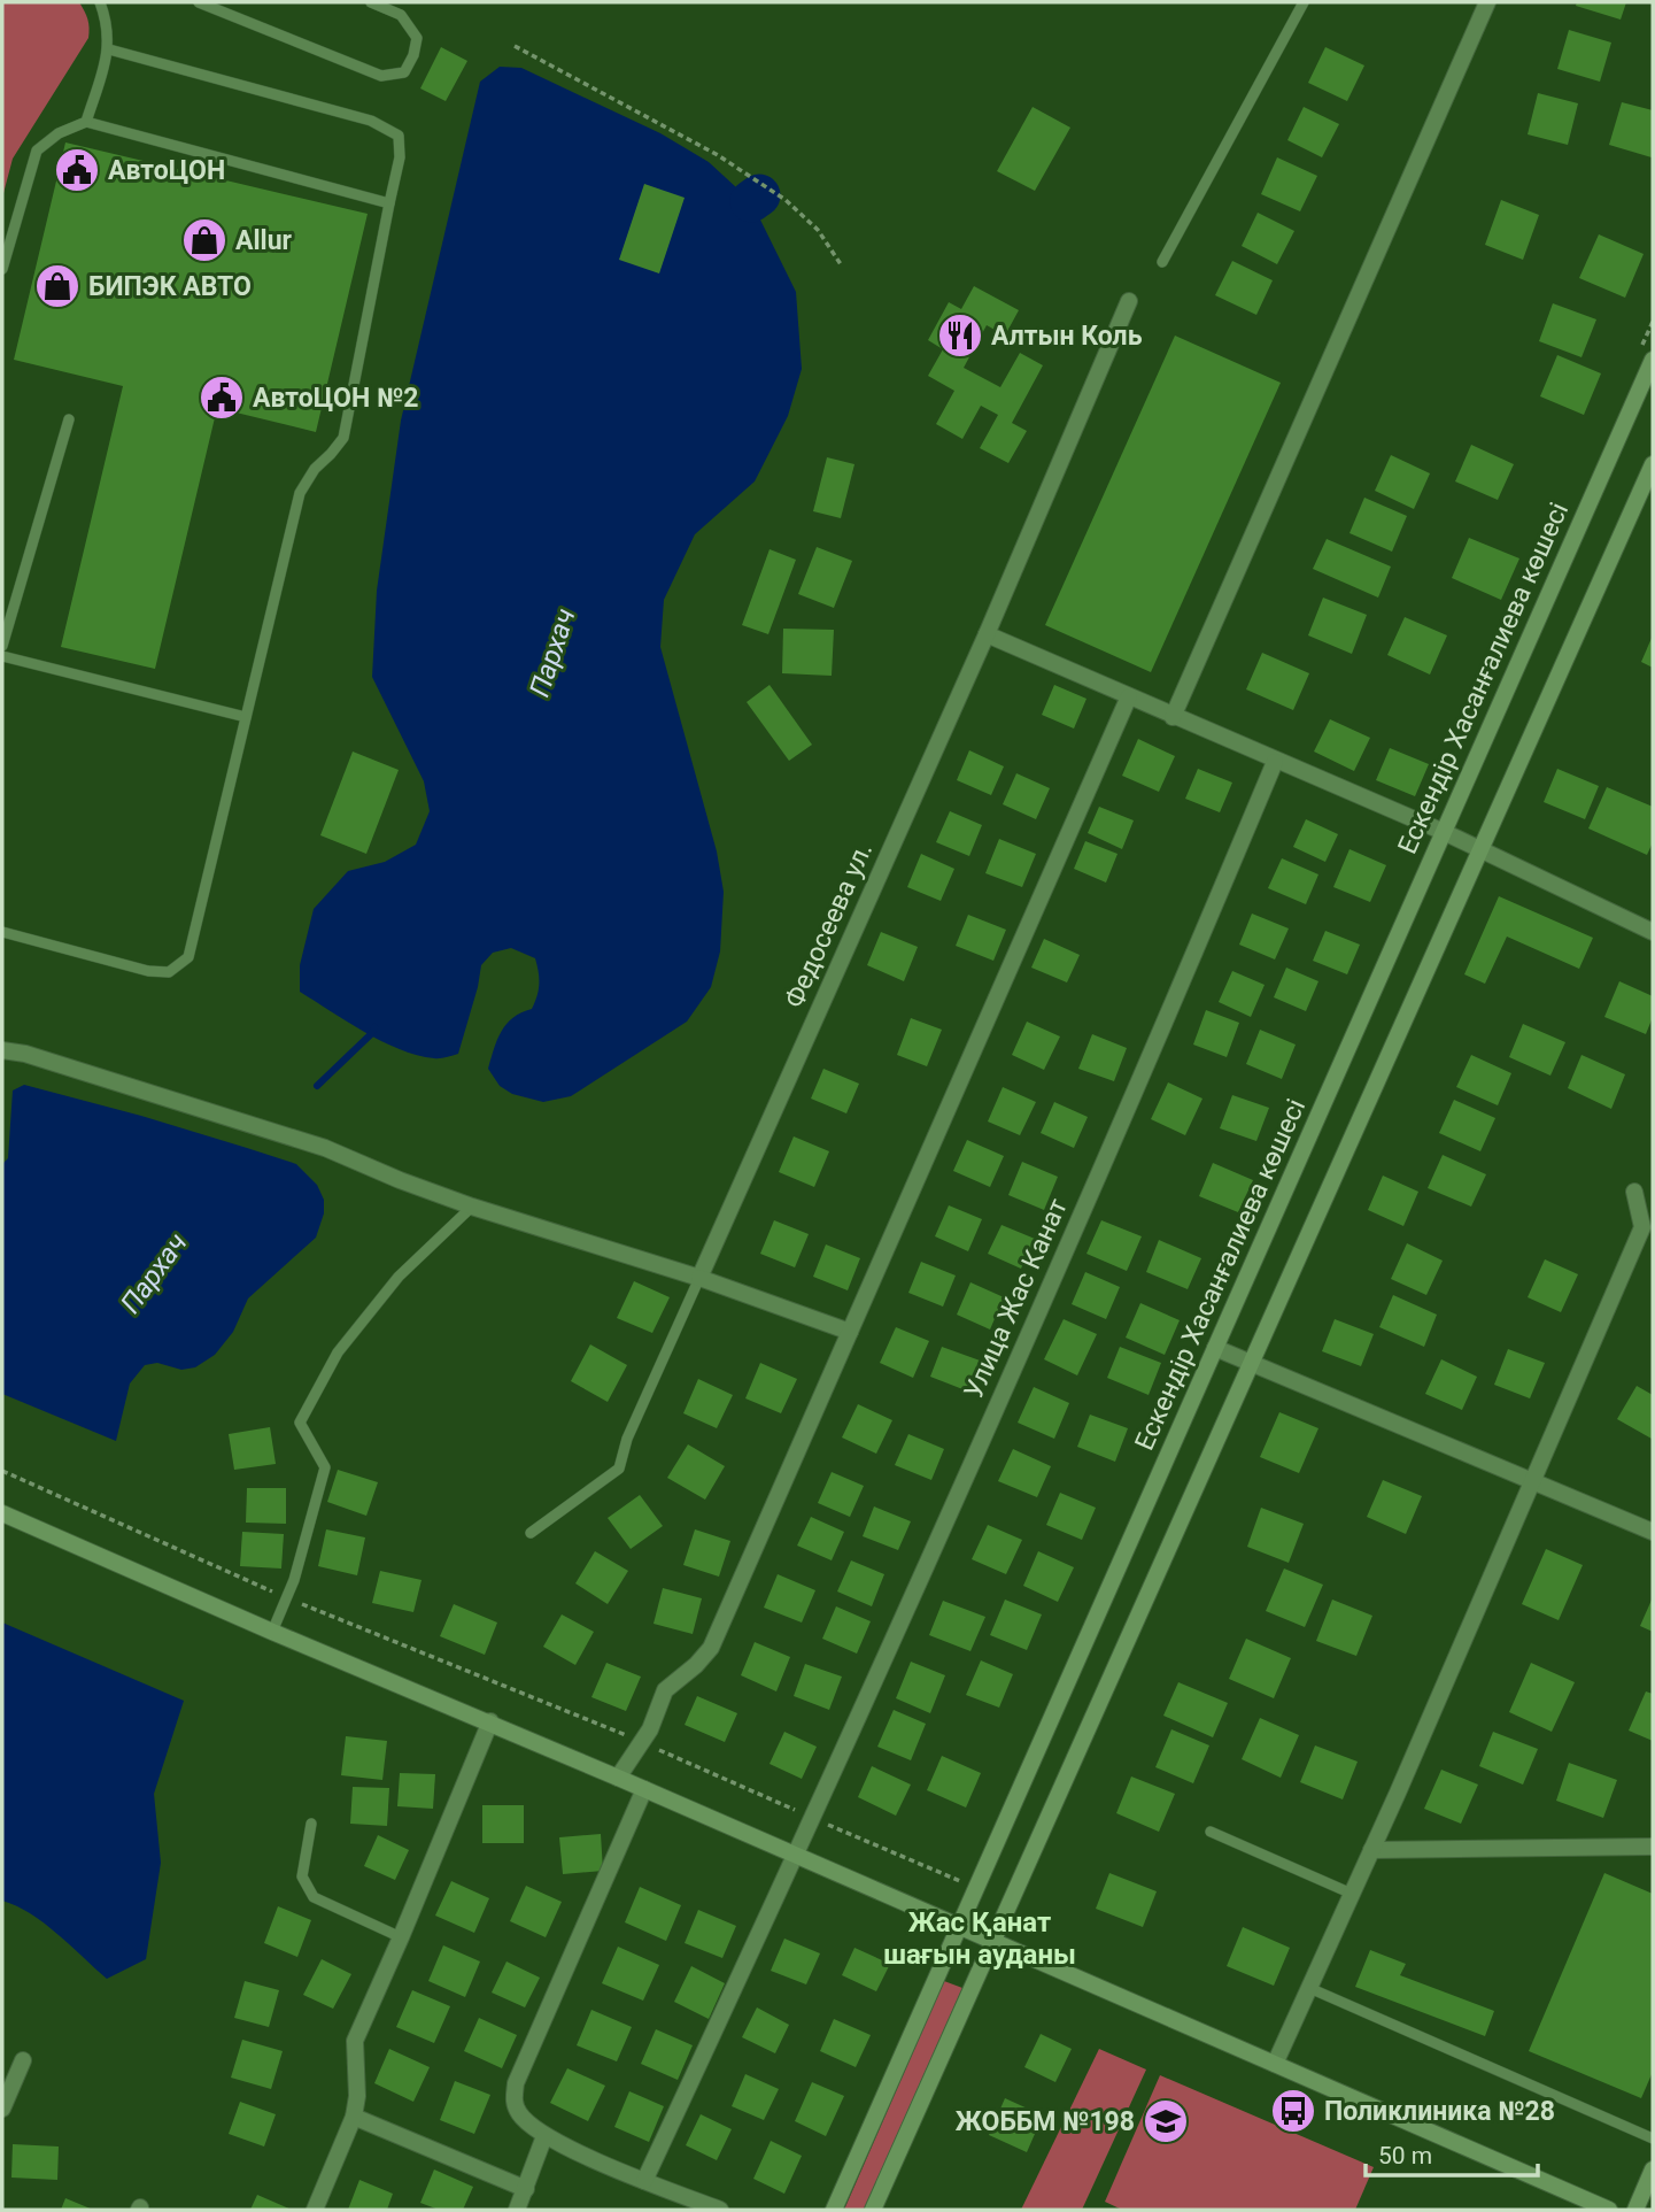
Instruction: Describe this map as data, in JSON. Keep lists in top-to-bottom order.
{
  "streets": {
    "street": ["Ескендір Хасанғалиева көшесі", "Федосеева ул.", "Улица Жас Канат"]
  },
  "districts": ["Жас Қанат шағын ауданы"],
  "water": ["Пархач"],
  "places": {
    "public building": ["АвтоЦОН", "АвтоЦОН №2"],
    "shop": ["Allur", "БИПЭК АВТО"],
    "restaurant": ["Алтын Коль"],
    "bus stop": ["Поликлиника №28"],
    "school or university": ["ЖОББМ №198"]
  },
  "scale_bar": "50 m"
}
